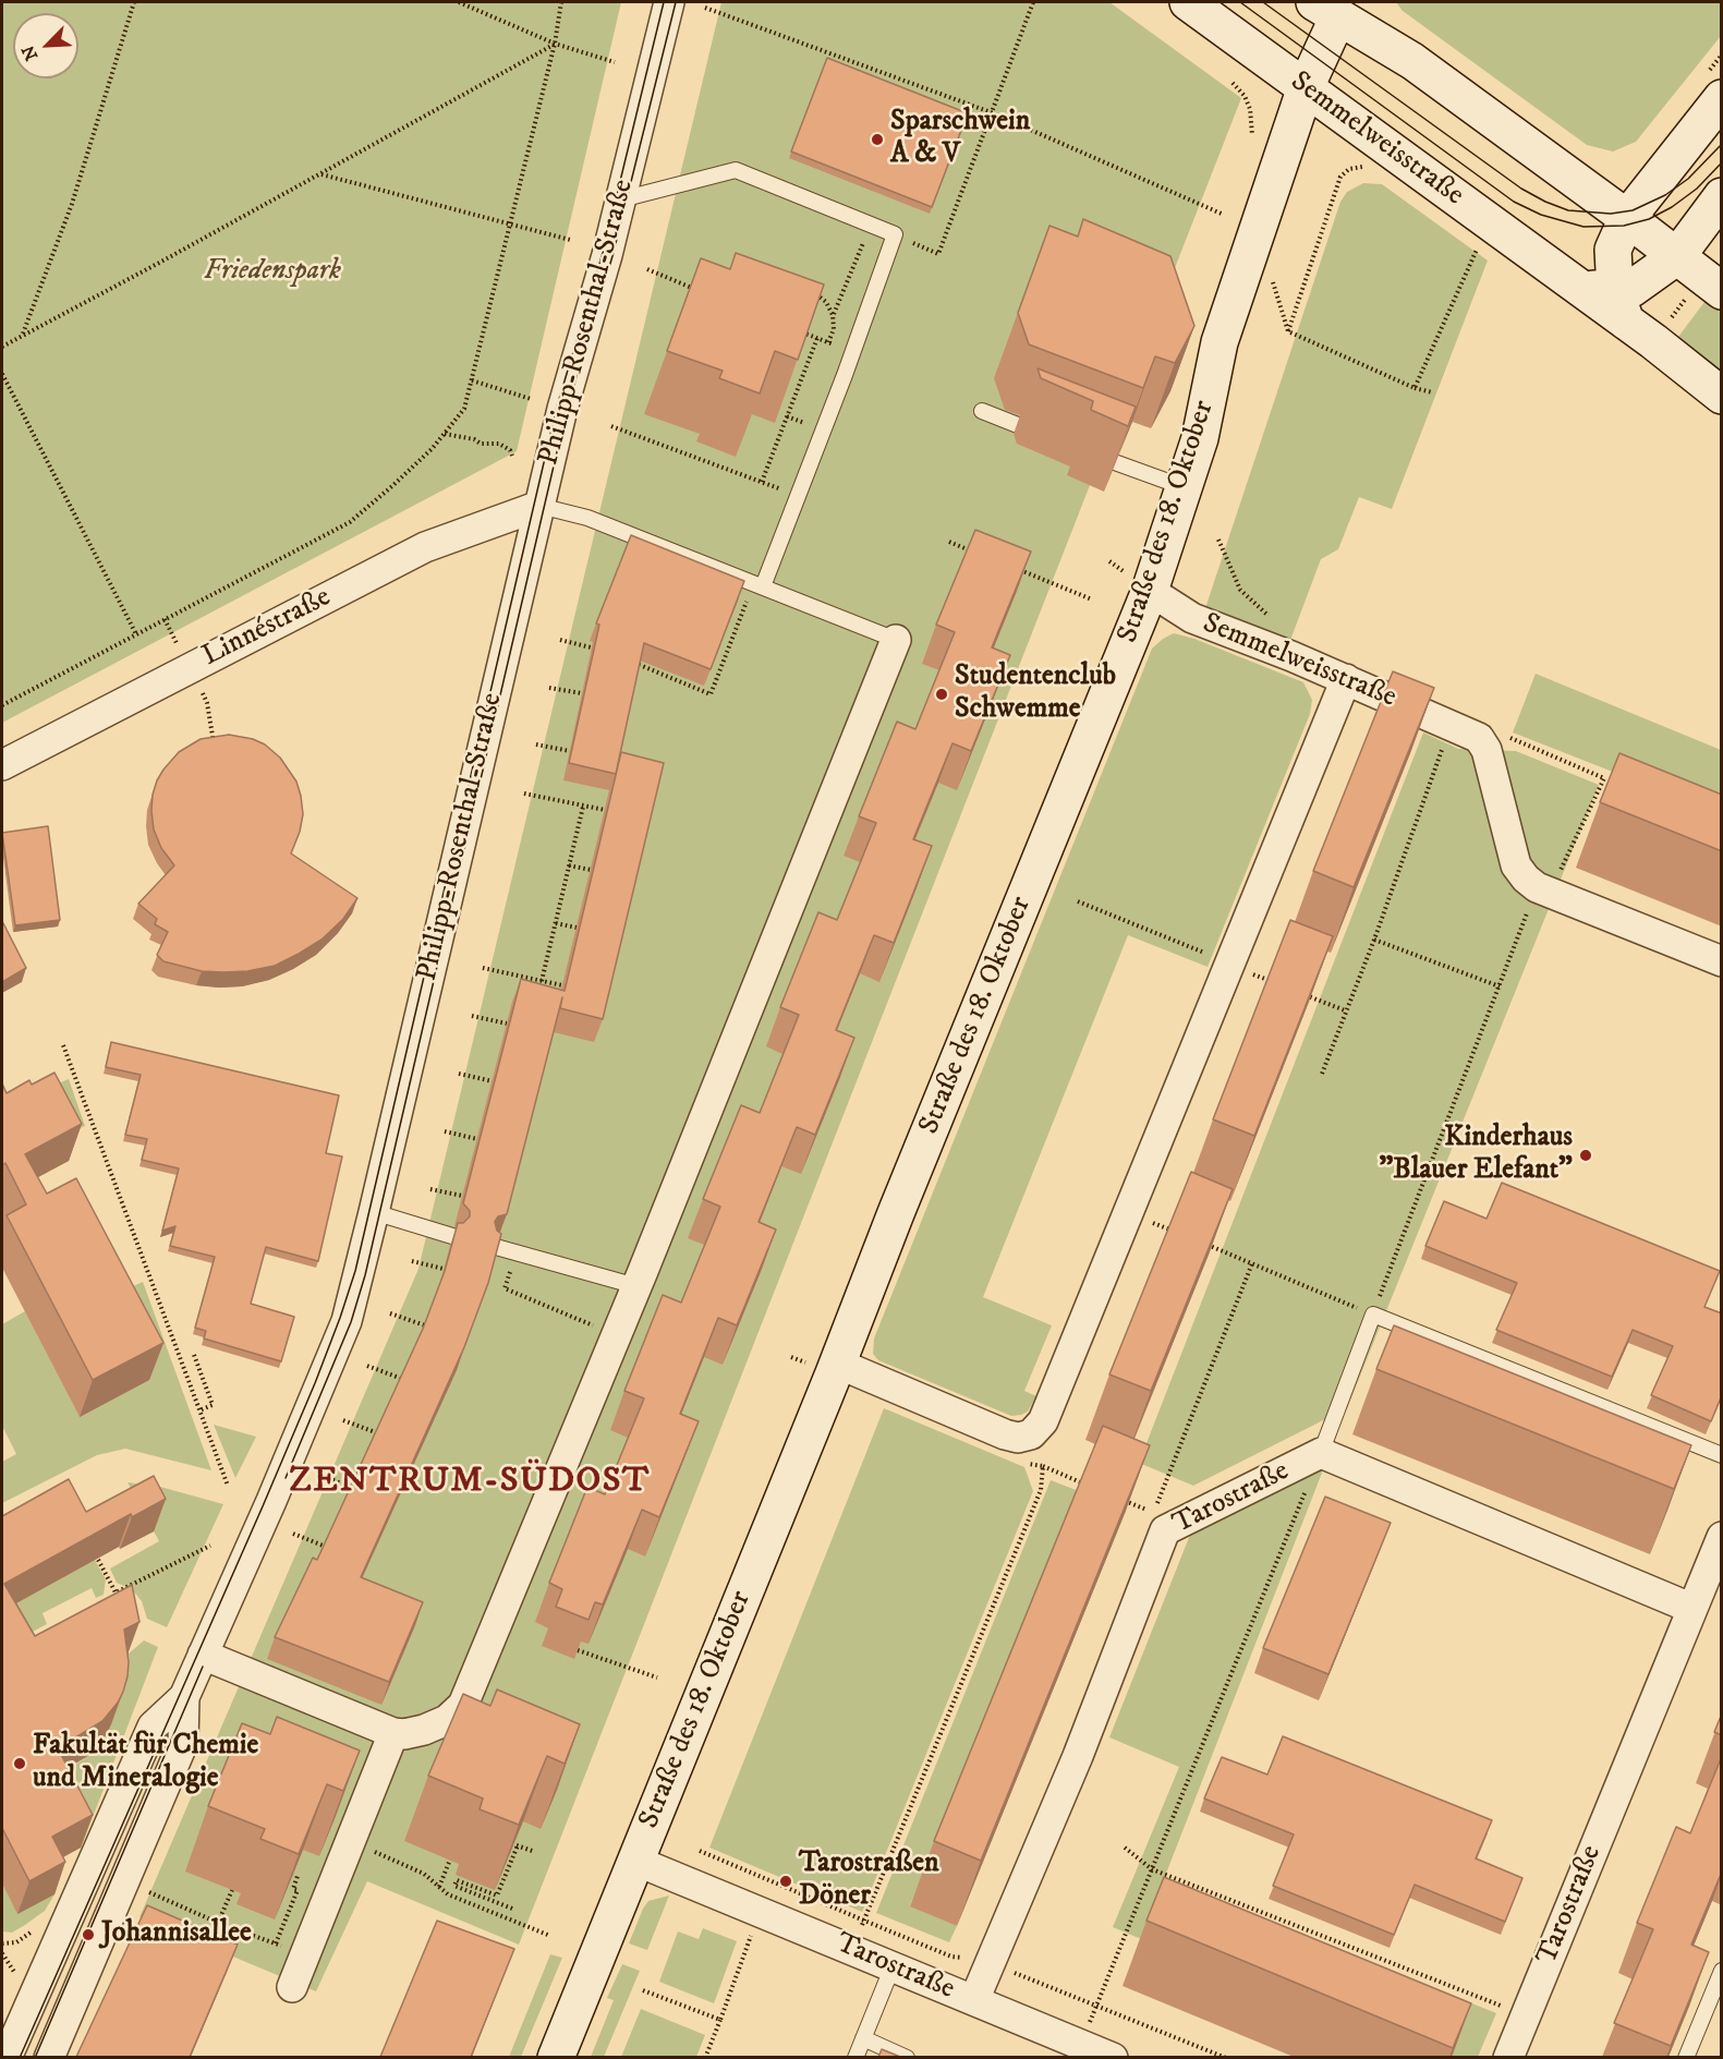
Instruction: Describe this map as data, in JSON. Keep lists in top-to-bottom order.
{
  "streets": {
    "main road": ["Semmelweisstraße", "Straße des 18. Oktober"],
    "street": ["Philipp-Rosenthal-Straße", "Linnéstraße", "Tarostraße"]
  },
  "crossings": [
    ["Semmelweisstraße", "Straße des 18. Oktober"],
    ["Philipp-Rosenthal-Straße", "Linnéstraße"],
    ["Straße des 18. Oktober", "Tarostraße"]
  ],
  "districts": ["ZENTRUM-SÜDOST"],
  "parks": ["Friedenspark"],
  "places": [
    "Sparschwein A & V",
    "Studentenclub Schwemme",
    "Kinderhaus \"Blauer Elefant\"",
    "Fakultät für Chemie und Mineralogie",
    "Tarostraßen Döner",
    "Johannisallee"
  ],
  "north": "bottom left"
}
